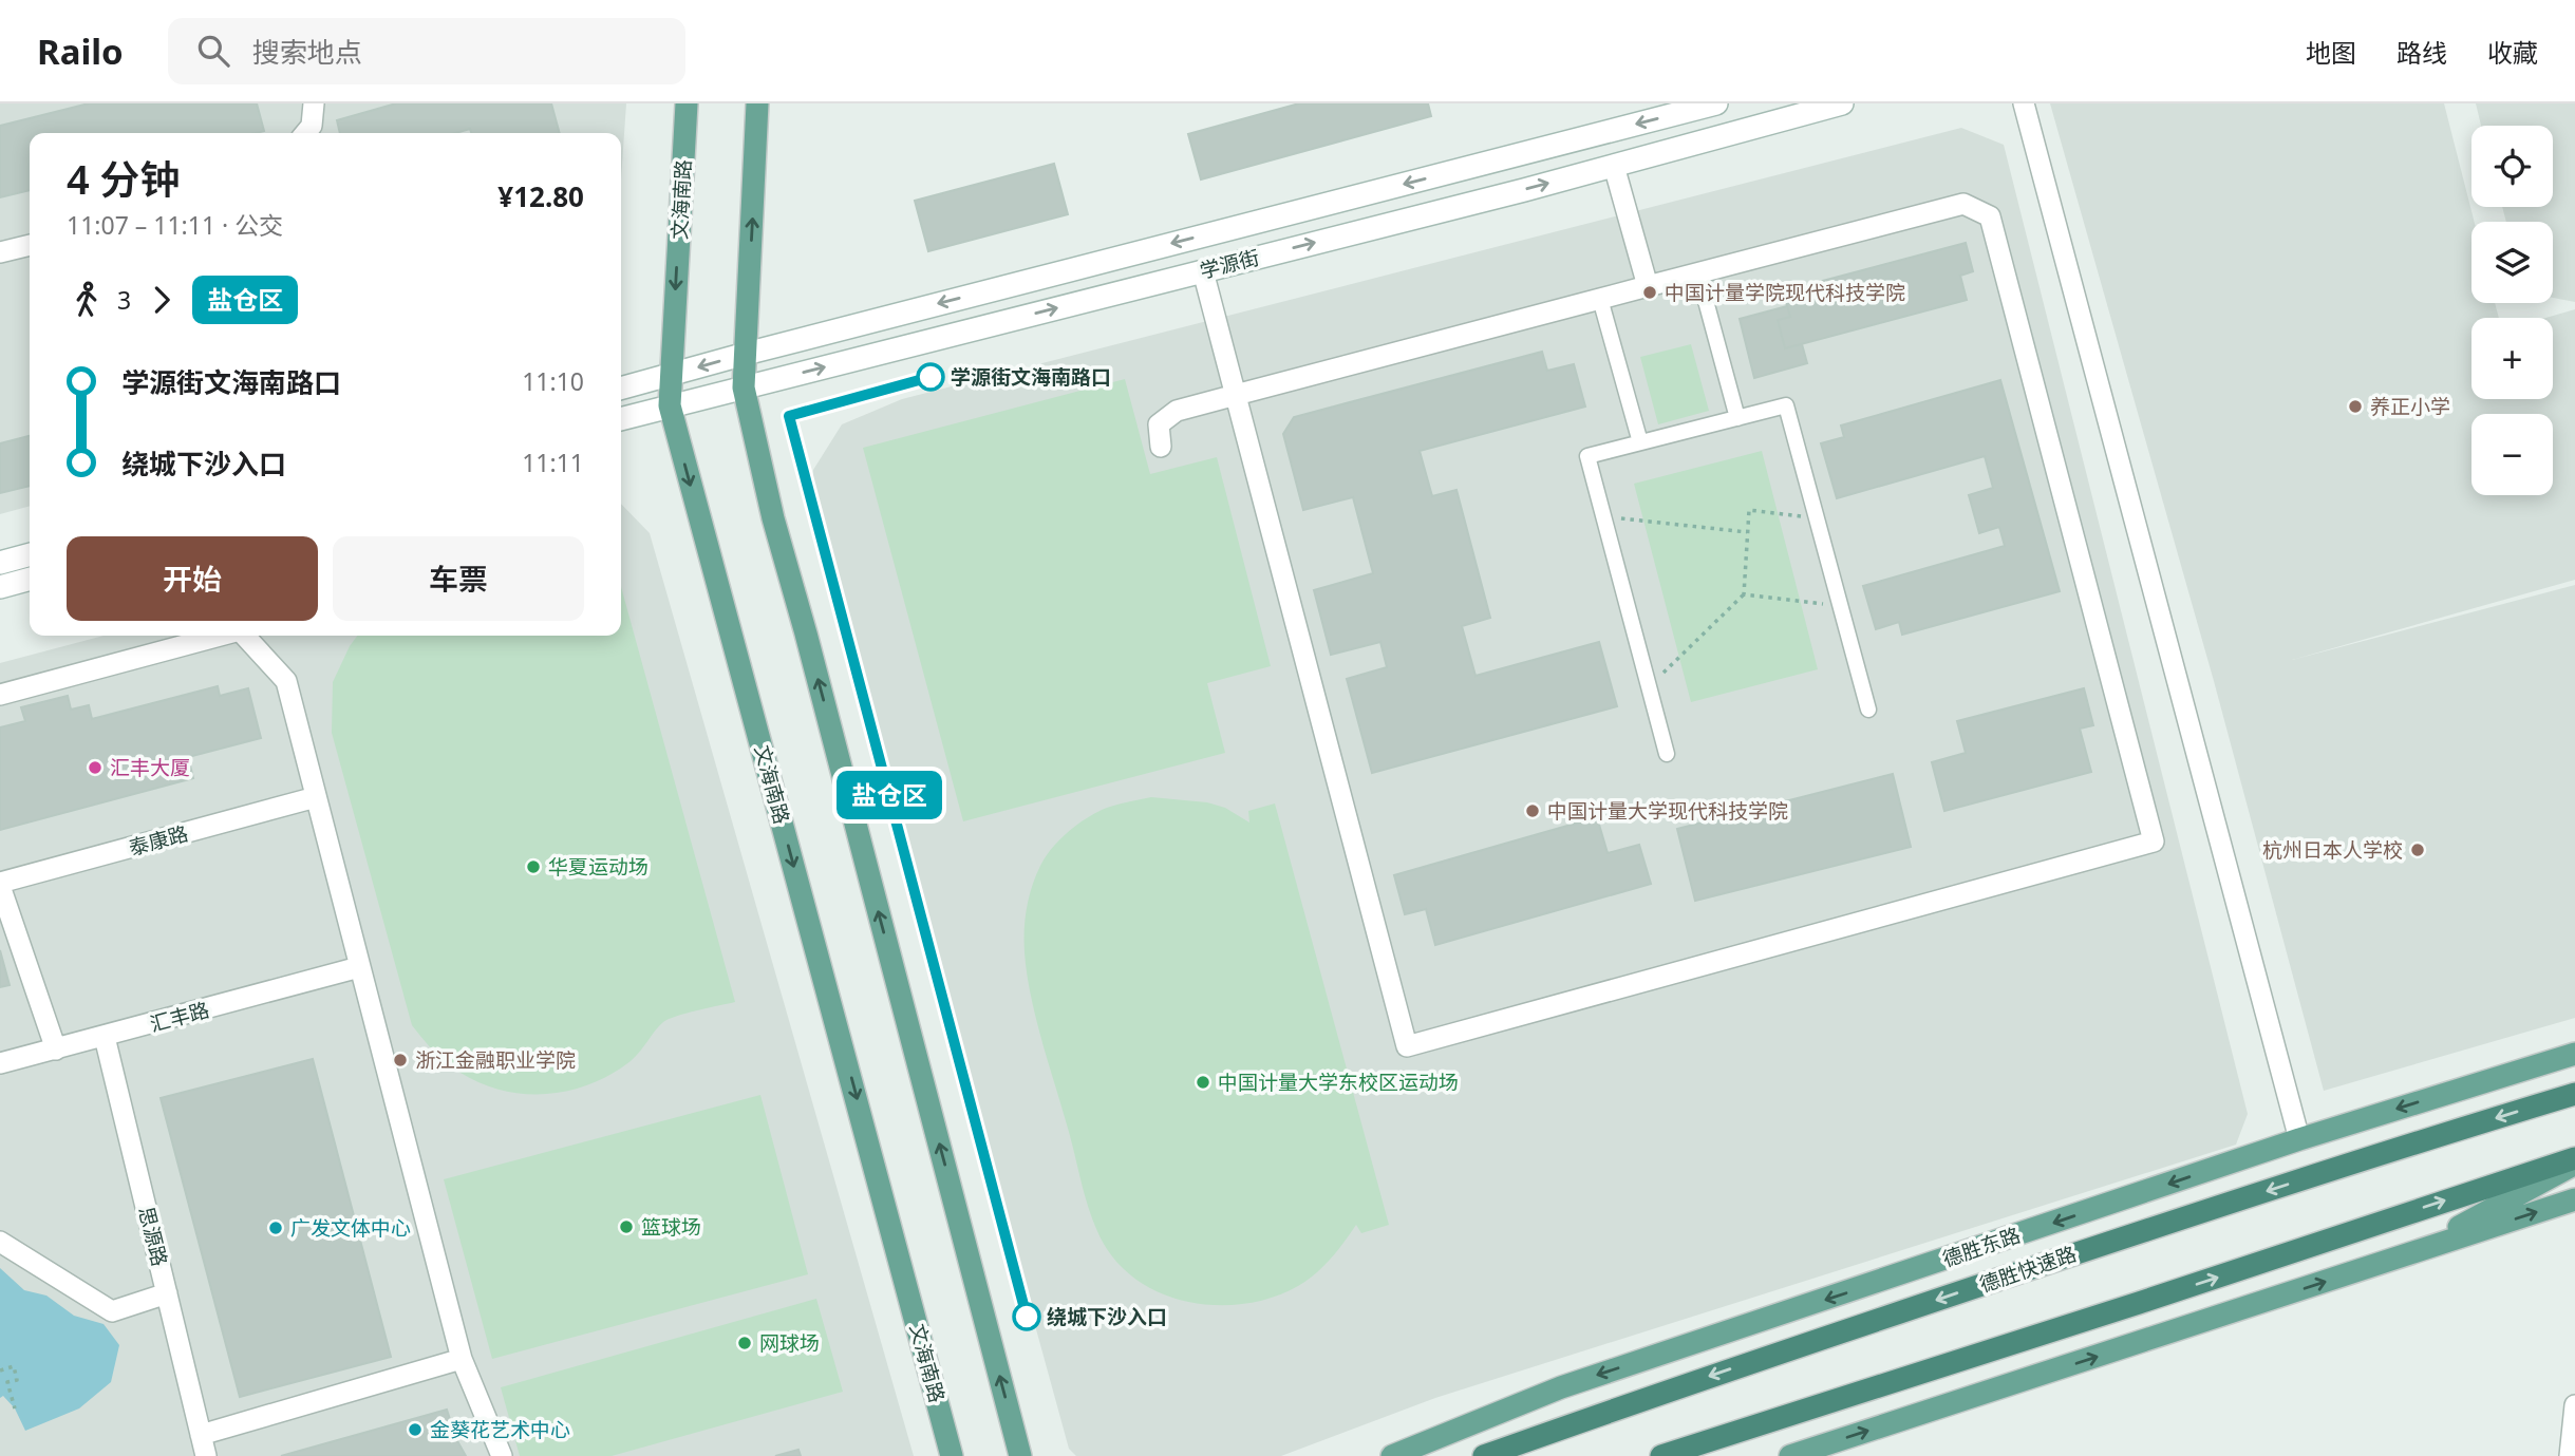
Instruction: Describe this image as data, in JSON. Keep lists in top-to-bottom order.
{
  "streets": {
    "highway": ["德胜快速路"],
    "main road": ["文海南路", "学源街", "德胜东路"],
    "street": ["泰康路", "汇丰路", "思源路"]
  },
  "crossings": [
    ["文海南路", "学源街"],
    ["汇丰路", "思源路"]
  ],
  "places": [
    "中国计量学院现代科技学院",
    "学源街文海南路口",
    "养正小学",
    "汇丰大厦",
    "中国计量大学现代科技学院",
    "杭州日本人学校",
    "华夏运动场",
    "浙江金融职业学院",
    "中国计量大学东校区运动场",
    "篮球场",
    "广发文体中心",
    "绕城下沙入口",
    "网球场",
    "金葵花艺术中心"
  ],
  "lines": ["bus line 盐仓区"],
  "page": {
    "header": "Railo",
    "search": "搜索地点",
    "nav": ["地图", "路线", "收藏"],
    "on_map": "盐仓区",
    "map_buttons": ["+", "−"],
    "heading": ["4 分钟", "11:07 – 11:11 · 公交", "¥12.80"],
    "legs": ["3", "盐仓区"],
    "list": [
      {
        "name": "学源街文海南路口",
        "value": "11:10"
      },
      {
        "name": "绕城下沙入口",
        "value": "11:11"
      }
    ],
    "buttons": ["开始", "车票"]
  }
}
